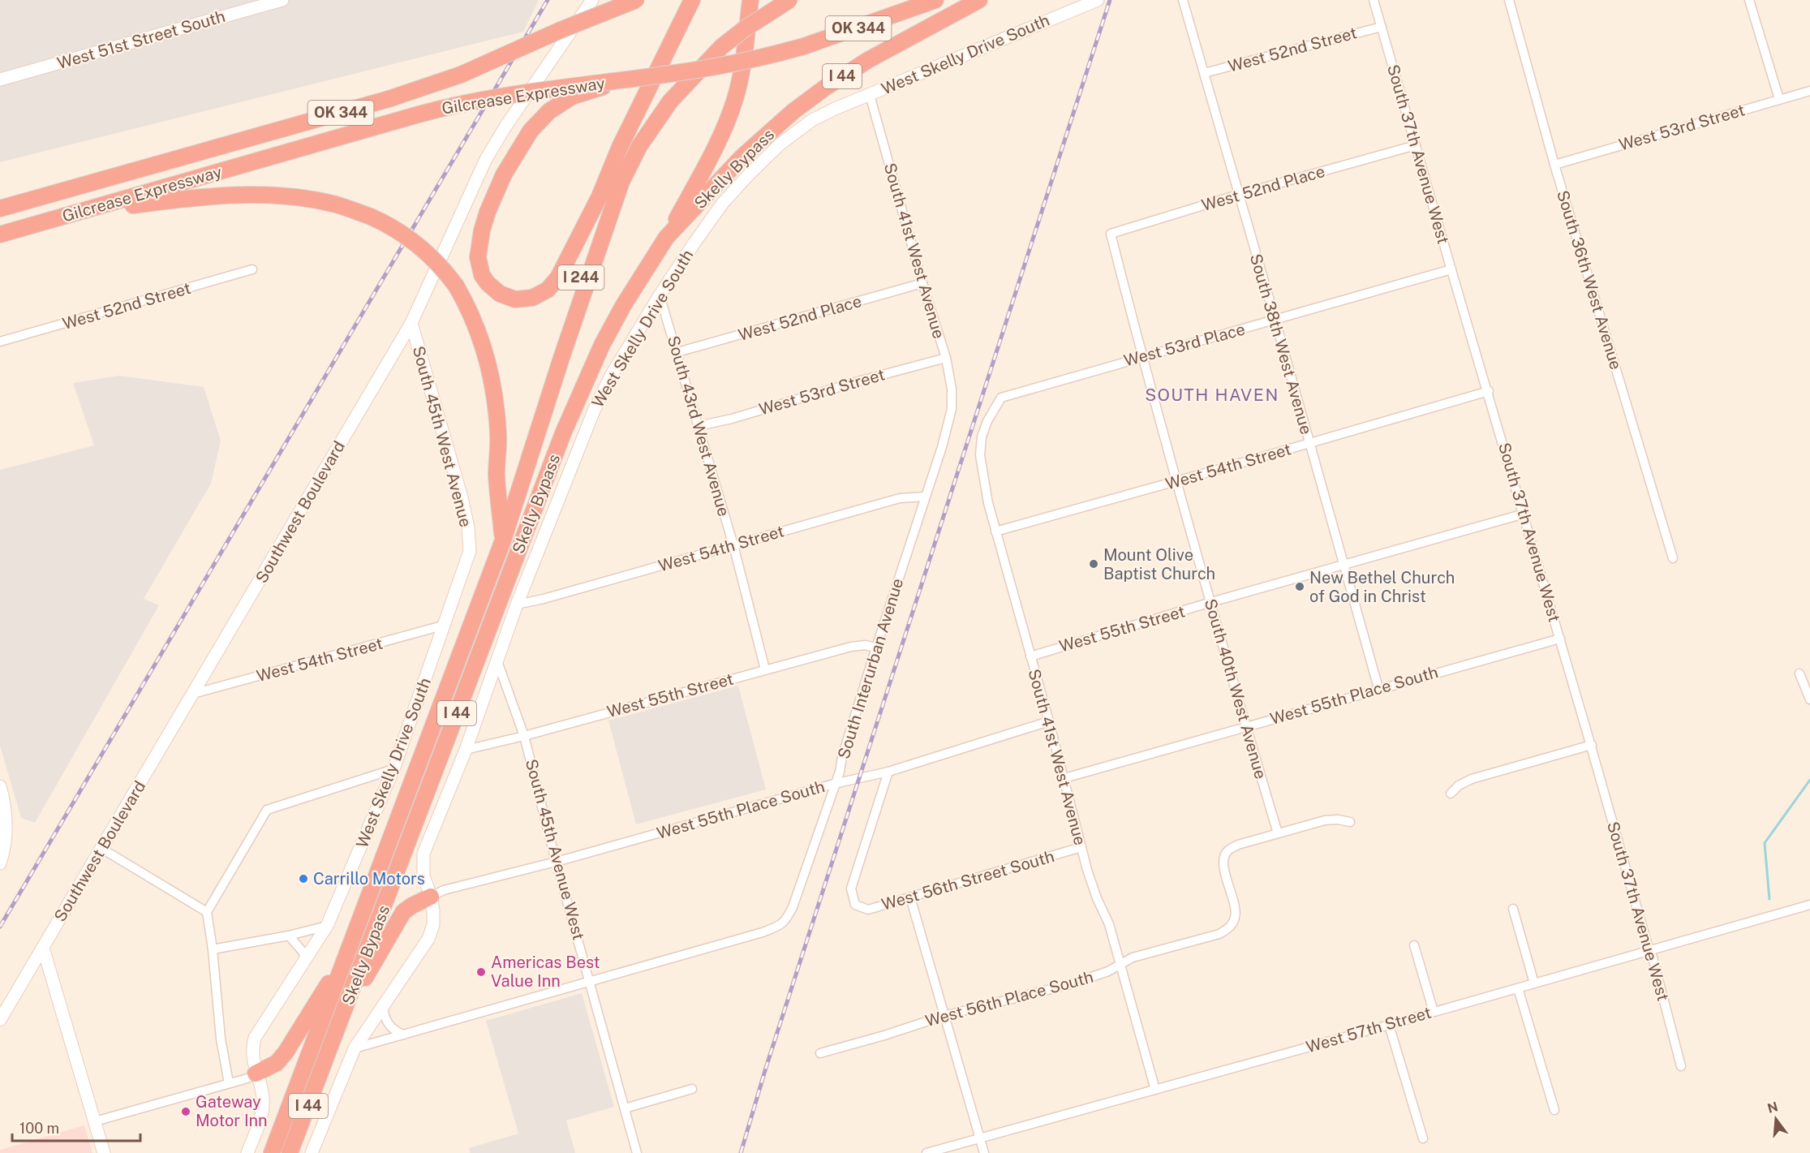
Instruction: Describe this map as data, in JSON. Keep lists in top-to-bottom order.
{
  "streets": {
    "highway": [
      "OK 344",
      "I 44",
      "Gilcrease Expressway",
      "Skelly Bypass",
      "I 244"
    ],
    "street": [
      "West 51st Street South",
      "West 52nd Street",
      "West Skelly Drive South",
      "West 53rd Street",
      "South 37th Avenue West",
      "West 52nd Place",
      "South 41st West Avenue",
      "South 36th West Avenue",
      "South 38th West Avenue",
      "West 53rd Place",
      "South 43rd West Avenue",
      "South 45th West Avenue",
      "West 54th Street",
      "Southwest Boulevard",
      "West 55th Street",
      "South Interurban Avenue",
      "South 40th West Avenue",
      "West 55th Place South",
      "South 45th Avenue West",
      "West 56th Street South",
      "West 56th Place South",
      "West 57th Street"
    ]
  },
  "crossings": [
    ["West 52nd Street", "South 37th Avenue West"],
    ["West 52nd Street", "South 38th West Avenue"],
    ["West Skelly Drive South", "South 41st West Avenue"],
    ["West Skelly Drive South", "South 43rd West Avenue"],
    ["West Skelly Drive South", "South 45th West Avenue"],
    ["West Skelly Drive South", "West 54th Street"],
    ["West Skelly Drive South", "West 55th Street"],
    ["West Skelly Drive South", "West 55th Place South"],
    ["West Skelly Drive South", "South 45th Avenue West"],
    ["West 53rd Street", "South 41st West Avenue"],
    ["West 53rd Street", "South 36th West Avenue"],
    ["West 53rd Street", "South 43rd West Avenue"],
    ["South 37th Avenue West", "West 52nd Place"],
    ["South 37th Avenue West", "West 53rd Place"],
    ["South 37th Avenue West", "West 54th Street"],
    ["South 37th Avenue West", "West 55th Street"],
    ["South 37th Avenue West", "West 55th Place South"],
    ["South 37th Avenue West", "West 57th Street"],
    ["Skelly Bypass", "I 244"],
    ["West 52nd Place", "South 41st West Avenue"],
    ["West 52nd Place", "South 38th West Avenue"],
    ["West 52nd Place", "South 43rd West Avenue"],
    ["West 52nd Place", "South 40th West Avenue"],
    ["South 41st West Avenue", "West 53rd Place"],
    ["South 41st West Avenue", "West 54th Street"],
    ["South 41st West Avenue", "West 55th Street"],
    ["South 41st West Avenue", "South Interurban Avenue"],
    ["South 41st West Avenue", "West 55th Place South"],
    ["South 41st West Avenue", "West 56th Street South"],
    ["South 41st West Avenue", "West 56th Place South"],
    ["South 41st West Avenue", "West 57th Street"],
    ["South 38th West Avenue", "West 53rd Place"],
    ["South 38th West Avenue", "West 54th Street"],
    ["South 38th West Avenue", "West 55th Street"],
    ["South 38th West Avenue", "West 55th Place South"],
    ["West 53rd Place", "South 40th West Avenue"],
    ["South 43rd West Avenue", "West 54th Street"],
    ["South 43rd West Avenue", "West 55th Street"],
    ["South 45th West Avenue", "Southwest Boulevard"],
    ["West 54th Street", "Southwest Boulevard"],
    ["West 54th Street", "South Interurban Avenue"],
    ["West 54th Street", "South 40th West Avenue"],
    ["West 55th Street", "South Interurban Avenue"],
    ["West 55th Street", "South 40th West Avenue"],
    ["West 55th Street", "South 45th Avenue West"],
    ["South Interurban Avenue", "West 55th Place South"],
    ["South Interurban Avenue", "South 45th Avenue West"],
    ["South 40th West Avenue", "West 55th Place South"],
    ["South 40th West Avenue", "West 56th Place South"],
    ["West 55th Place South", "South 45th Avenue West"],
    ["West 55th Place South", "West 56th Street South"]
  ],
  "districts": ["SOUTH HAVEN"],
  "places": [
    "Mount Olive Baptist Church",
    "New Bethel Church of God in Christ",
    "Carrillo Motors",
    "Americas Best Value Inn",
    "Gateway Motor Inn"
  ],
  "scale_bar": "100 m",
  "north": "top"
}
